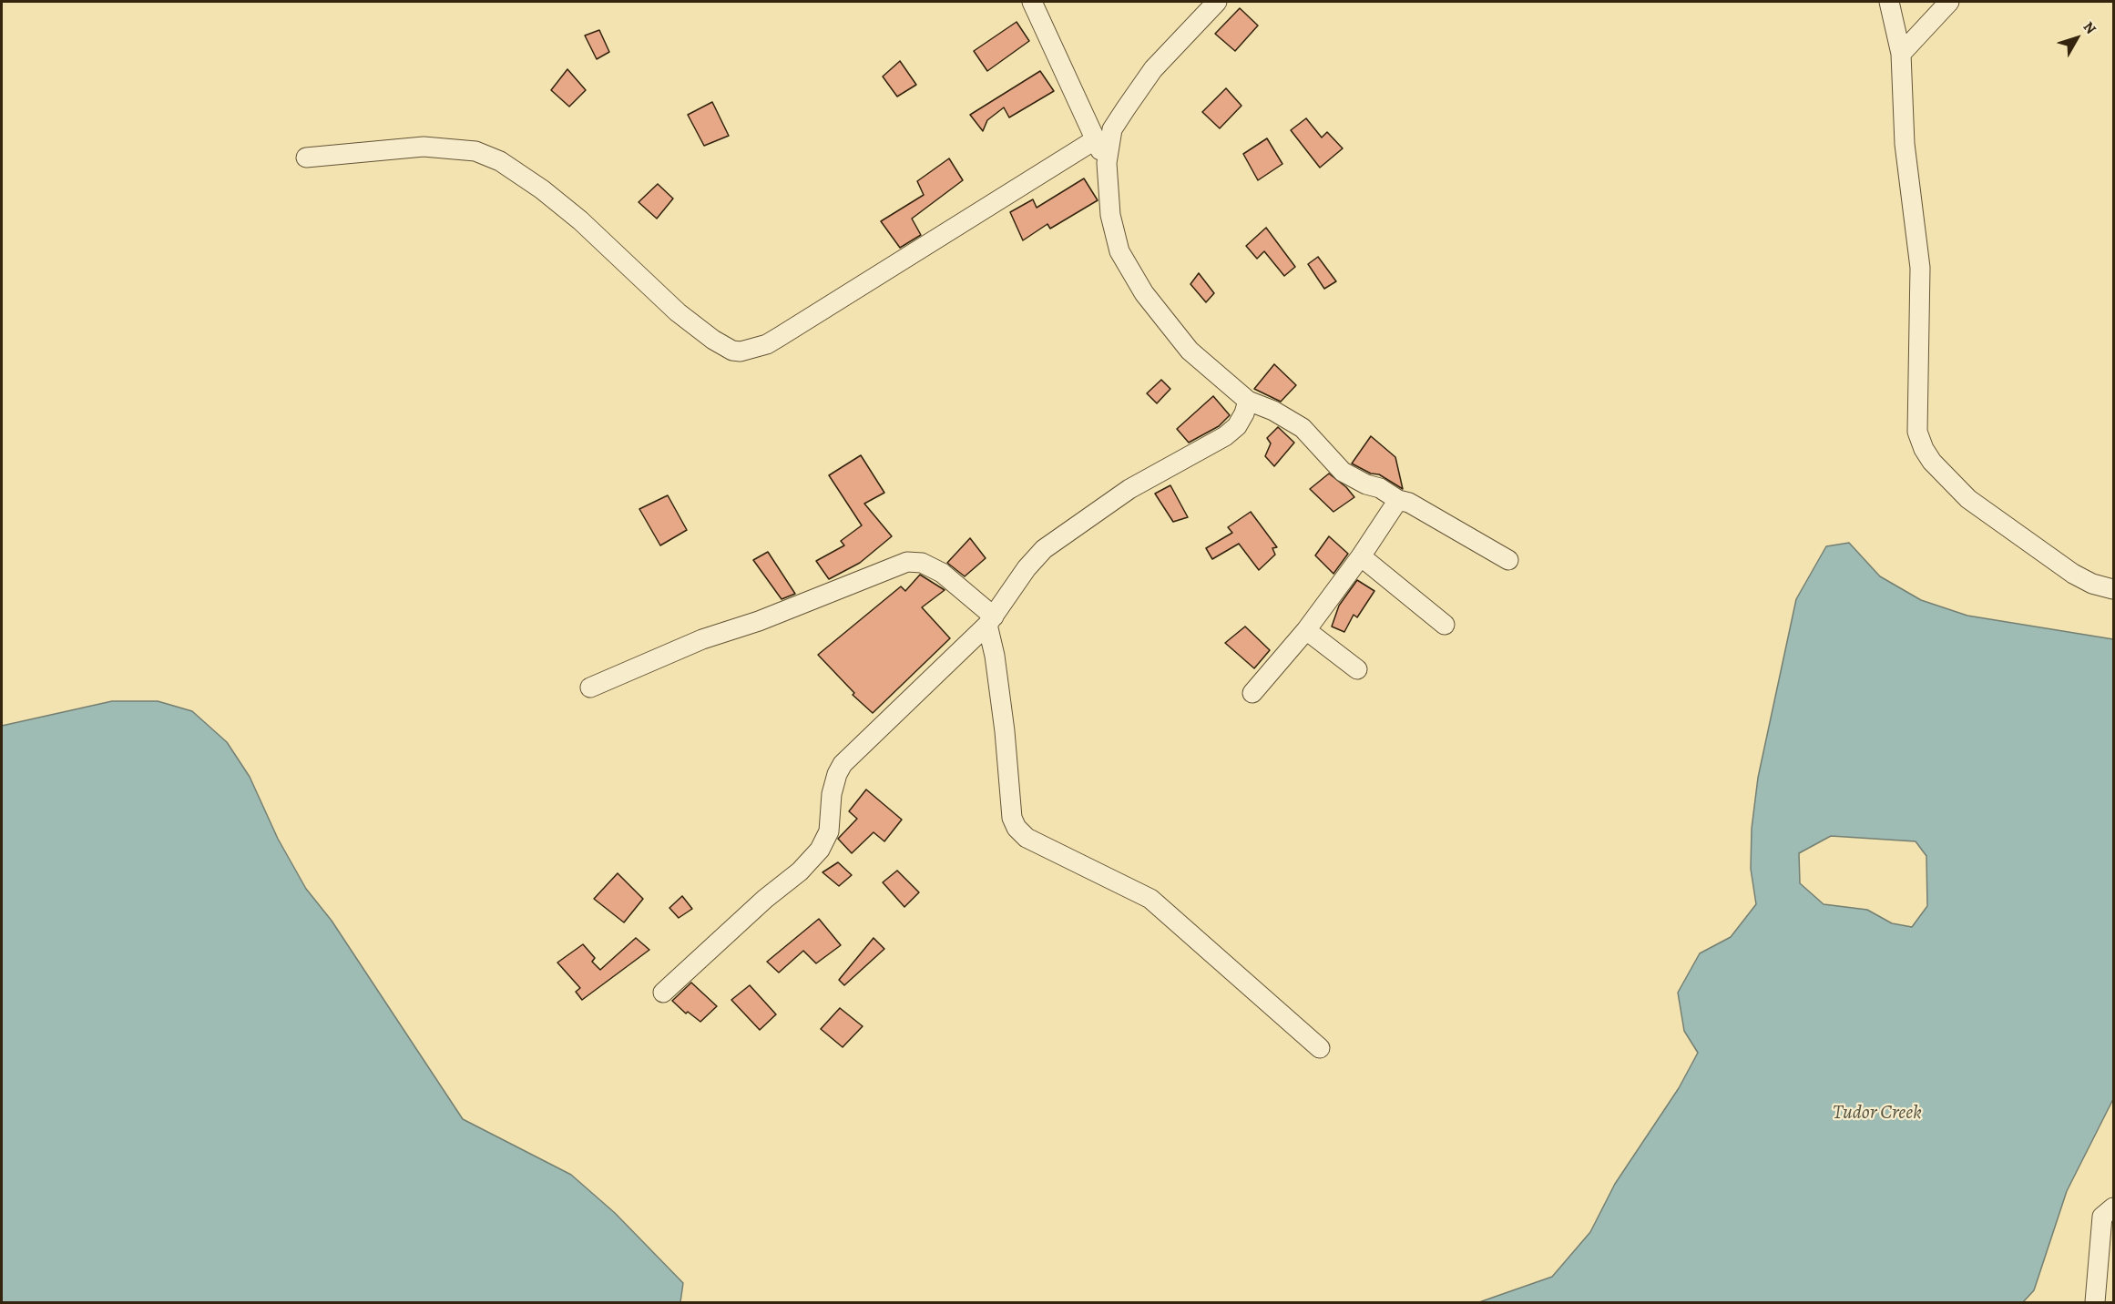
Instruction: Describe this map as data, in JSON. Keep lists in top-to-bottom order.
{
  "water": ["Tudor Creek"],
  "north": "top right"
}
